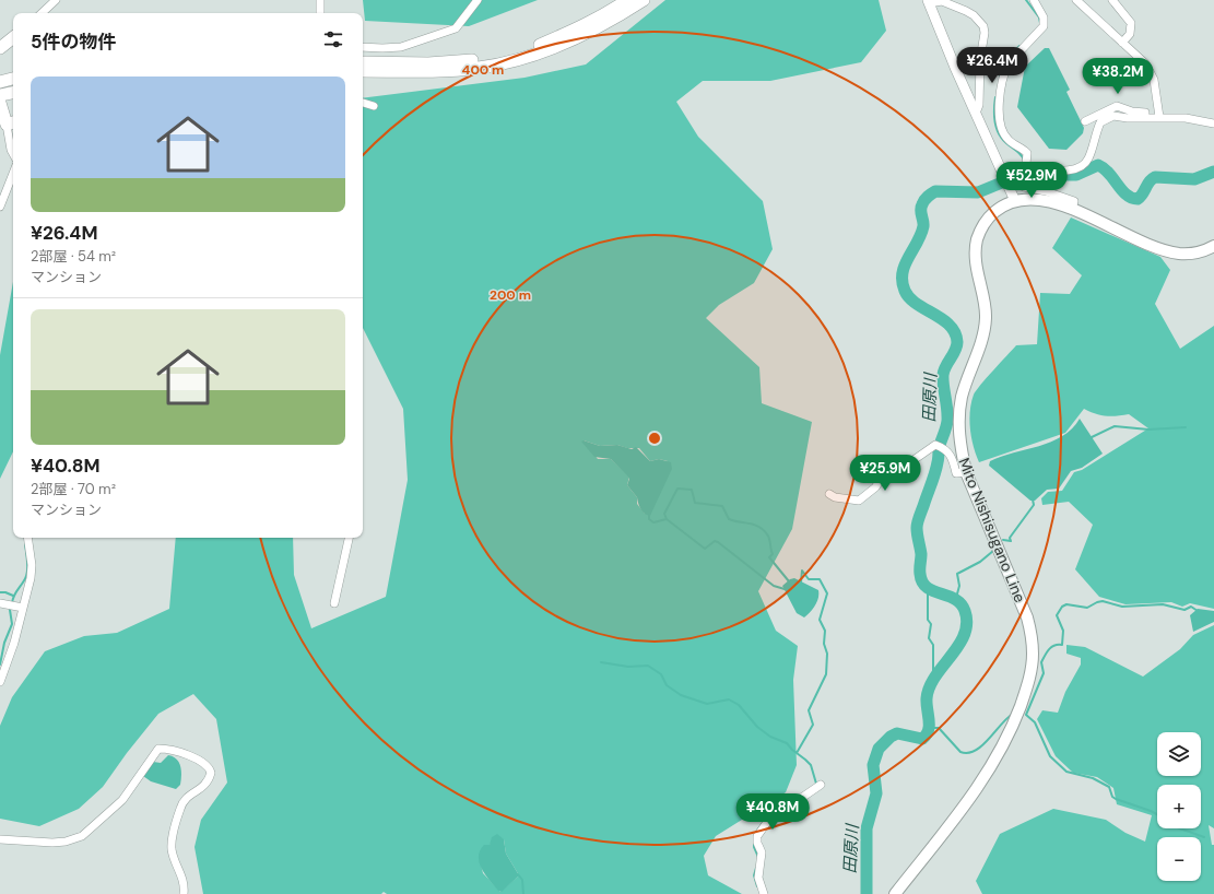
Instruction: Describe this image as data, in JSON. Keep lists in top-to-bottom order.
{
  "streets": {
    "main road": ["Mito Nishisugano Line"]
  },
  "water": ["田原川"],
  "page": {
    "heading": "5件の物件",
    "price": [
      "¥26.4M",
      "¥38.2M",
      "¥52.9M",
      "¥25.9M",
      "¥40.8M"
    ],
    "list": [
      {
        "name": "¥26.4M",
        "note": "2部屋 · 54 m² · マンション"
      },
      {
        "name": "¥40.8M",
        "note": "2部屋 · 70 m² · マンション"
      }
    ],
    "map_buttons": ["+", "−"]
  },
  "rings": ["400 m", "200 m"]
}
